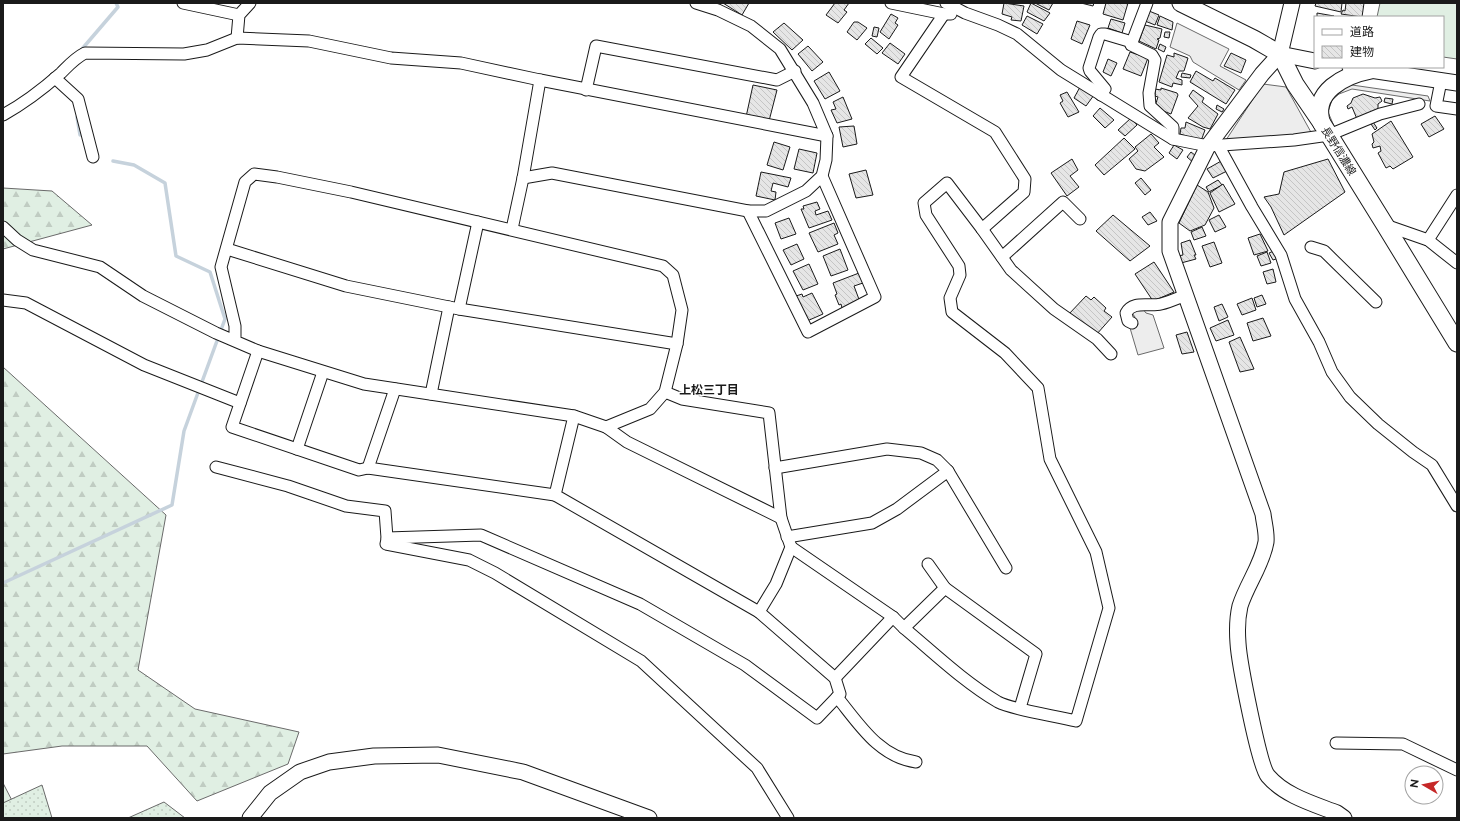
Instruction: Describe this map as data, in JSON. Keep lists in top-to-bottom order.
{
  "streets": {
    "main road": ["長野信濃線"]
  },
  "districts": ["上松三丁目"],
  "legend": ["道路", "建物"],
  "north": "left"
}
